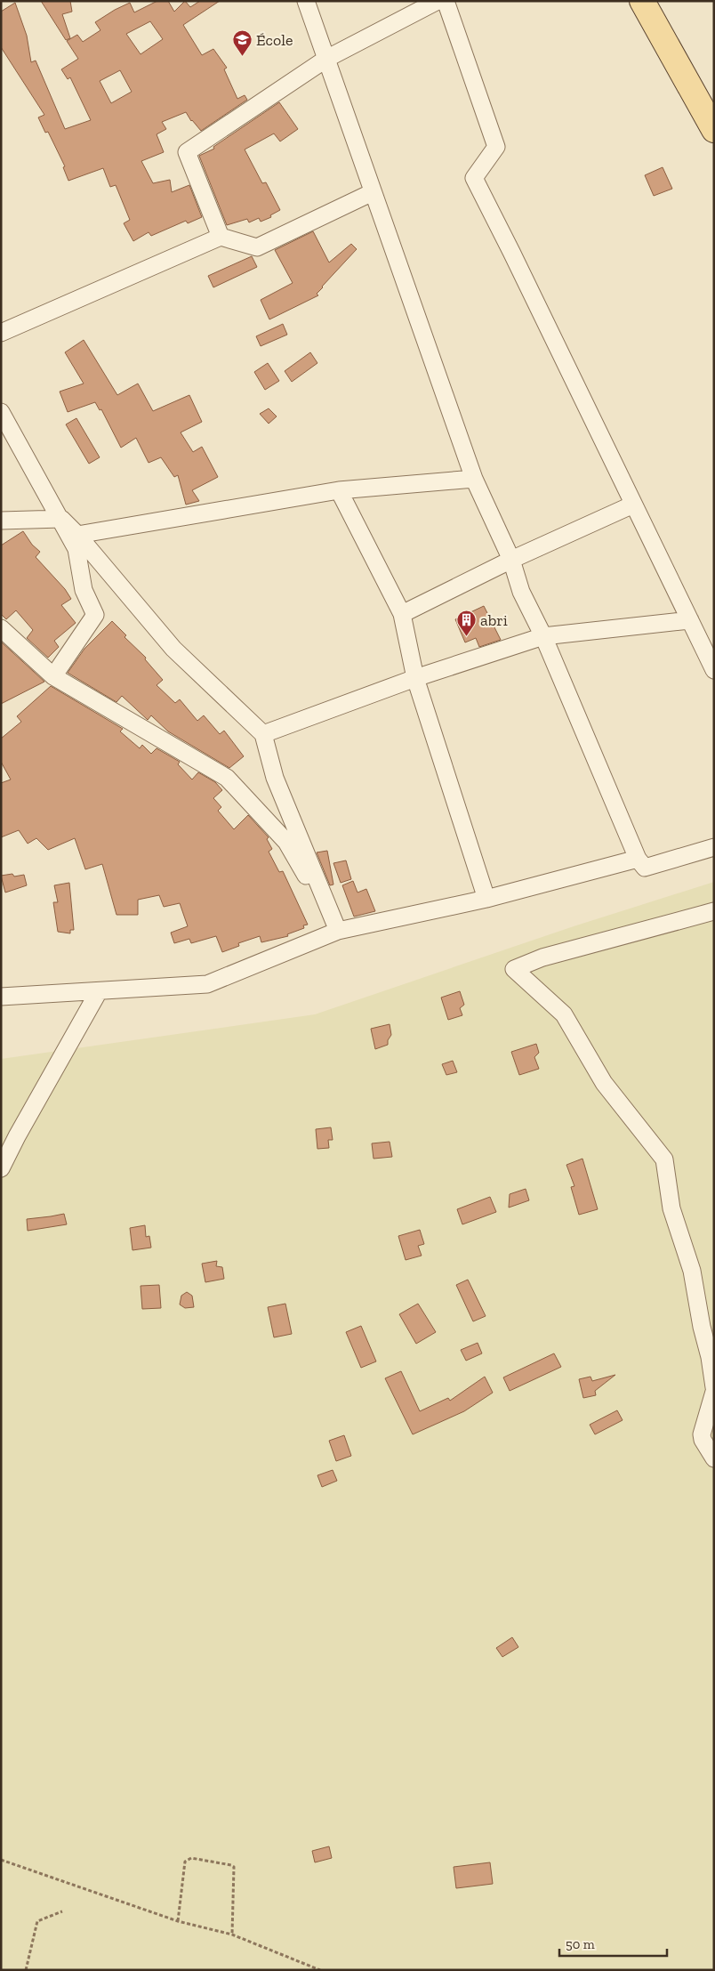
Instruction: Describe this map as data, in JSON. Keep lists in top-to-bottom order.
{
  "places": {
    "school or university": ["École"],
    "building": ["abri"]
  },
  "scale_bar": "50 m"
}
